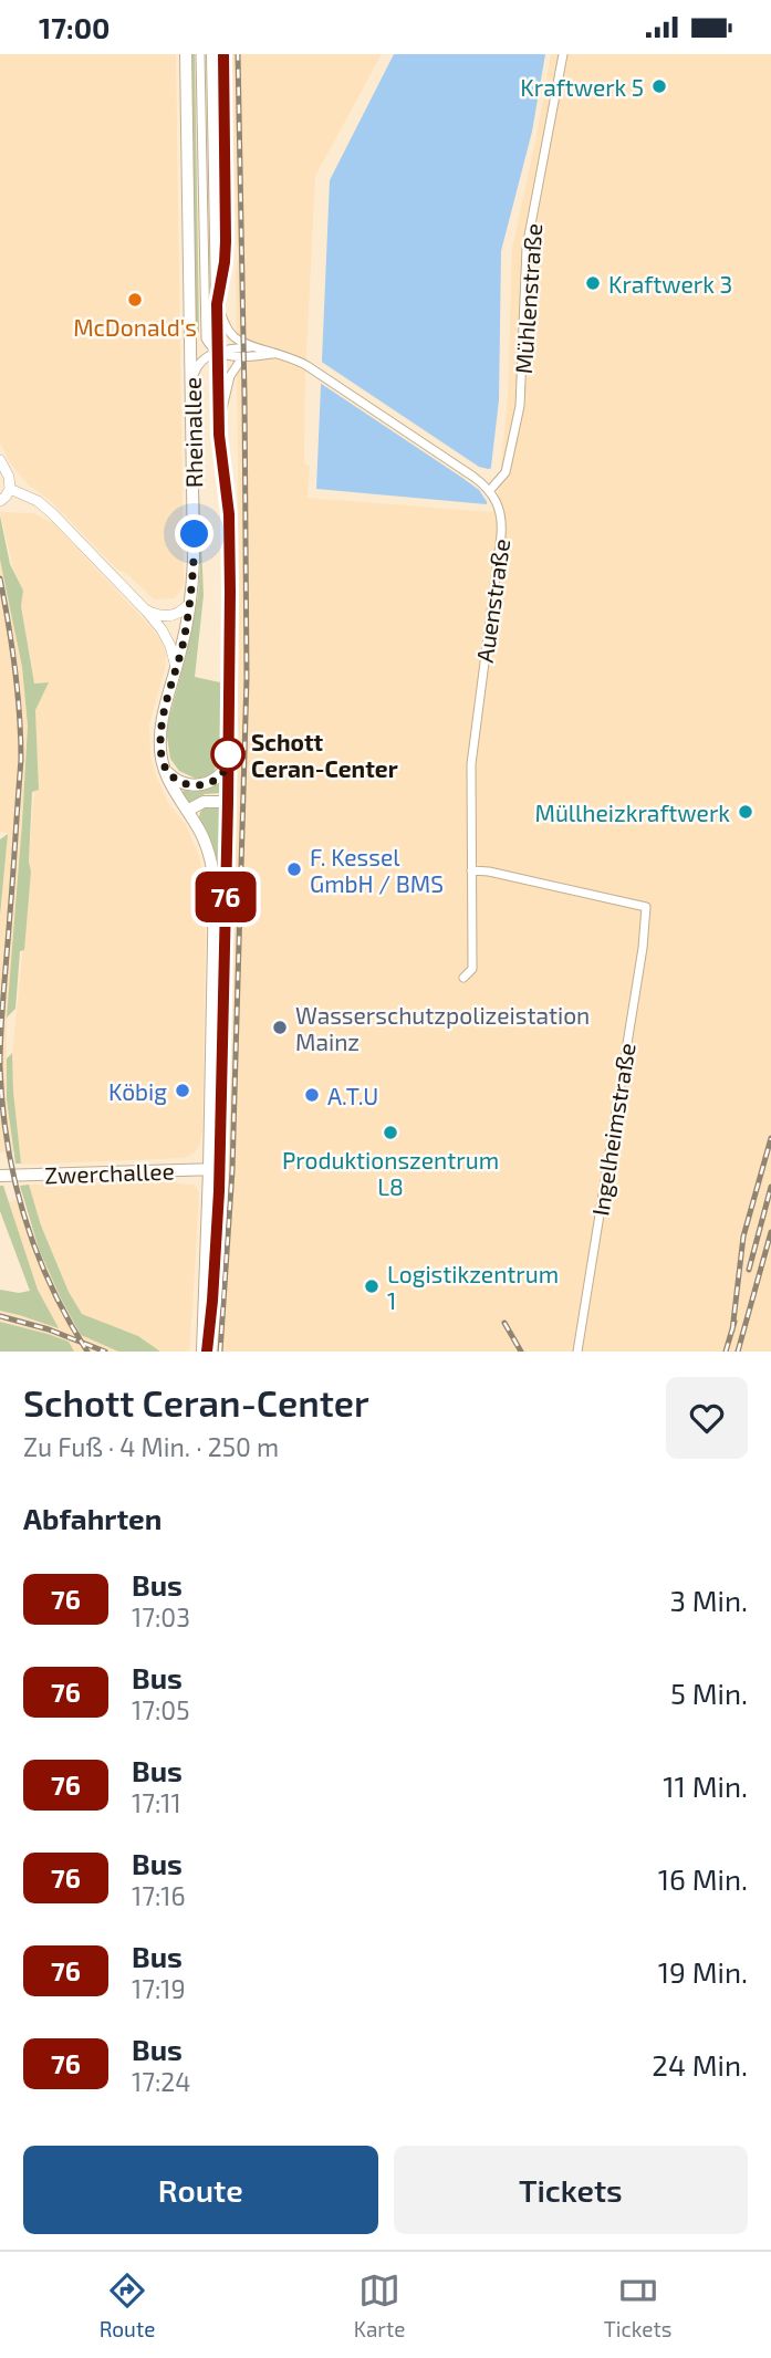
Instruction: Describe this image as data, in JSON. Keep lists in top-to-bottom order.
{
  "streets": {
    "main road": ["Rheinallee", "Zwerchallee"],
    "street": ["Mühlenstraße", "Auenstraße", "Ingelheimstraße"]
  },
  "crossings": [
    ["Mühlenstraße", "Auenstraße"],
    ["Rheinallee", "Zwerchallee"],
    ["Auenstraße", "Ingelheimstraße"]
  ],
  "places": [
    "Kraftwerk 5",
    "Kraftwerk 3",
    "McDonald's",
    "Schott Ceran-Center",
    "Müllheizkraftwerk",
    "F. Kessel GmbH / BMS",
    "Wasserschutzpolizeistation Mainz",
    "Köbig",
    "A.T.U",
    "Produktionszentrum L8",
    "Logistikzentrum 1"
  ],
  "lines": ["bus line 76"],
  "page": {
    "status": "17:00",
    "on_map": "76",
    "heading": [
      ["Schott Ceran-Center", "Zu Fuß · 4 Min. · 250 m"],
      "Abfahrten"
    ],
    "list": [
      {
        "mark": "76",
        "name": "Bus",
        "note": "17:03",
        "value": "3 Min."
      },
      {
        "mark": "76",
        "name": "Bus",
        "note": "17:05",
        "value": "5 Min."
      },
      {
        "mark": "76",
        "name": "Bus",
        "note": "17:11",
        "value": "11 Min."
      },
      {
        "mark": "76",
        "name": "Bus",
        "note": "17:16",
        "value": "16 Min."
      },
      {
        "mark": "76",
        "name": "Bus",
        "note": "17:19",
        "value": "19 Min."
      },
      {
        "mark": "76",
        "name": "Bus",
        "note": "17:24",
        "value": "24 Min."
      }
    ],
    "buttons": ["Route", "Tickets"],
    "tabs": ["Route", "Karte", "Tickets"]
  }
}
